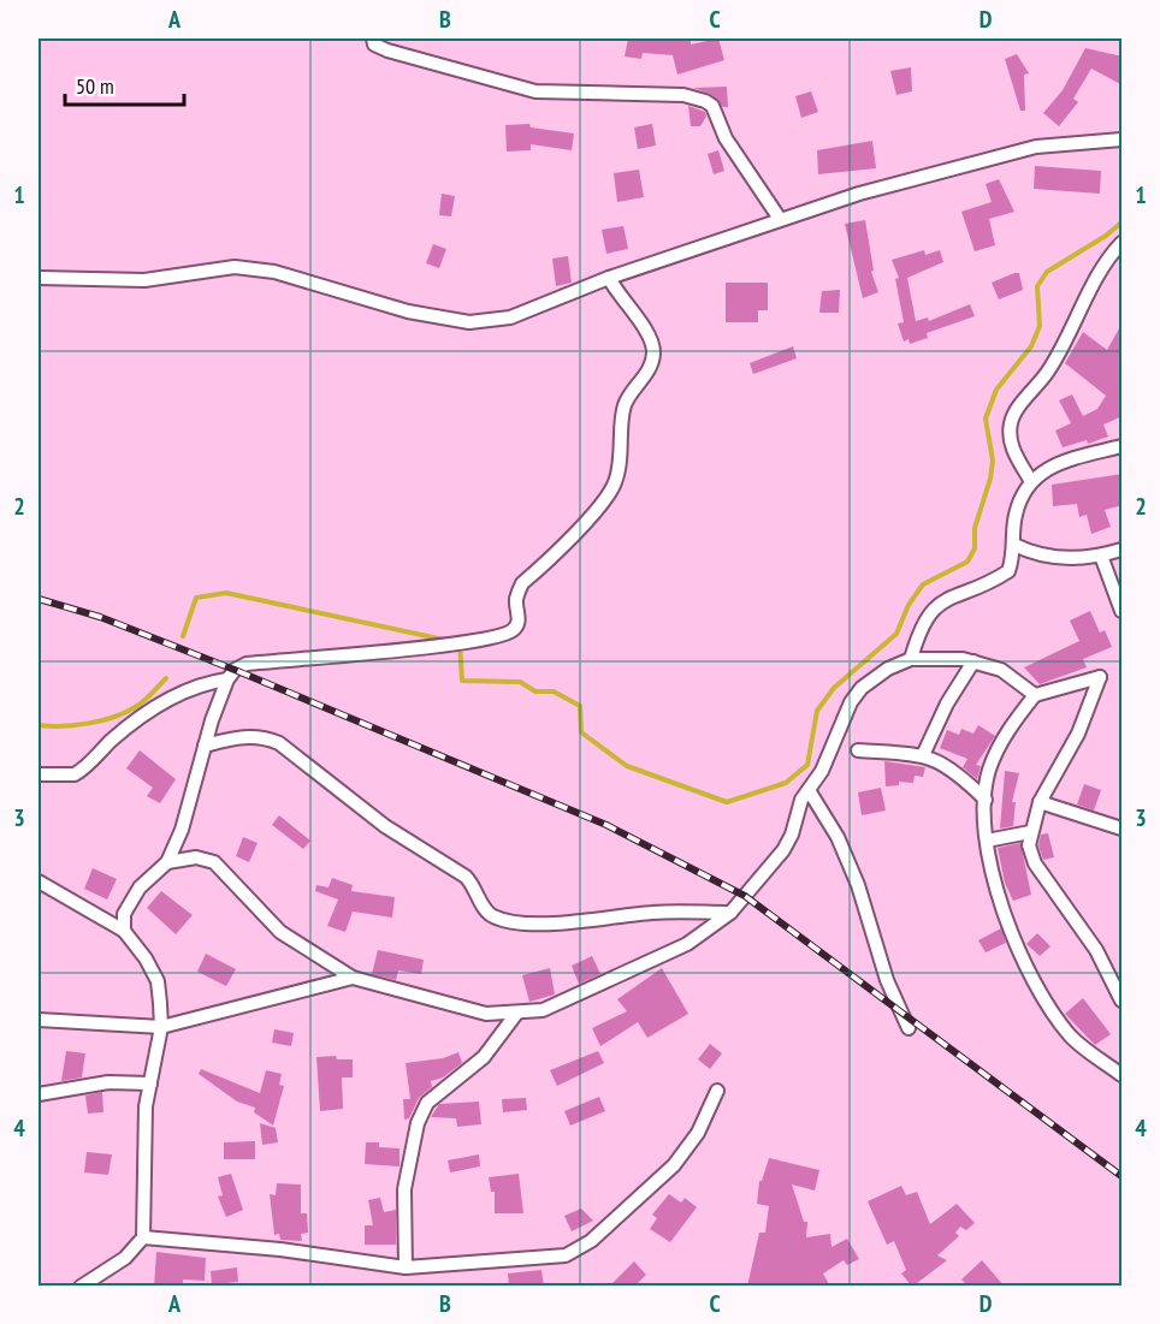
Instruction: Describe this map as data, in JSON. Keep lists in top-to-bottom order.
{
  "scale_bar": "50 m",
  "grid": {
    "columns": [
      "A",
      "B",
      "C",
      "D"
    ],
    "rows": [
      "1",
      "2",
      "3",
      "4"
    ]
  }
}
